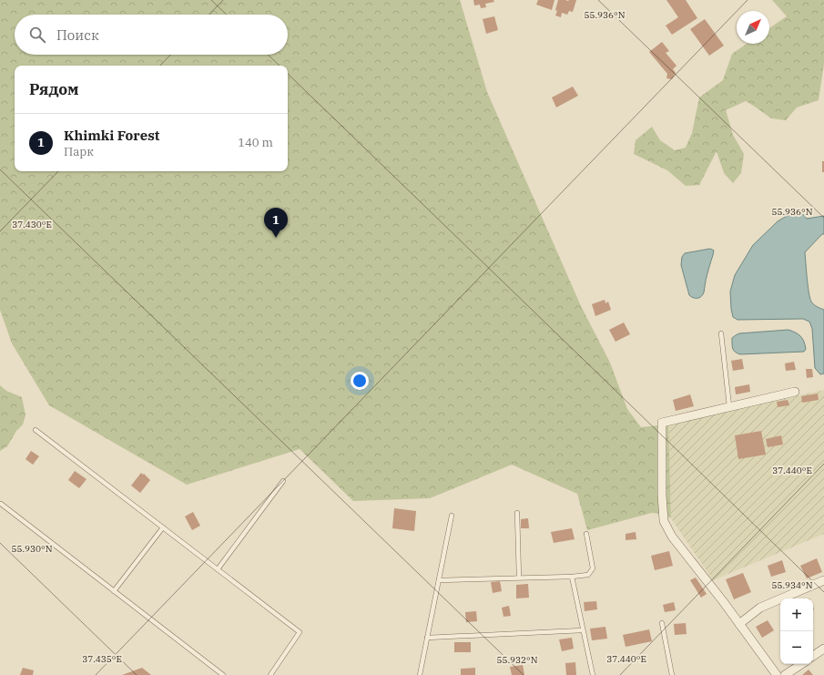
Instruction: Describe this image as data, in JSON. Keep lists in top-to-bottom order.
{
  "north": "top right",
  "page": {
    "search": "Поиск",
    "heading": "Рядом",
    "list": [
      {
        "mark": "1",
        "name": "Khimki Forest",
        "note": "Парк",
        "value": "140 m"
      }
    ],
    "pins": "1",
    "map_buttons": ["+", "−"]
  },
  "coordinates": [
    "55.936°N",
    "37.430°E",
    "37.440°E",
    "55.930°N",
    "55.934°N",
    "37.435°E",
    "55.932°N"
  ]
}
